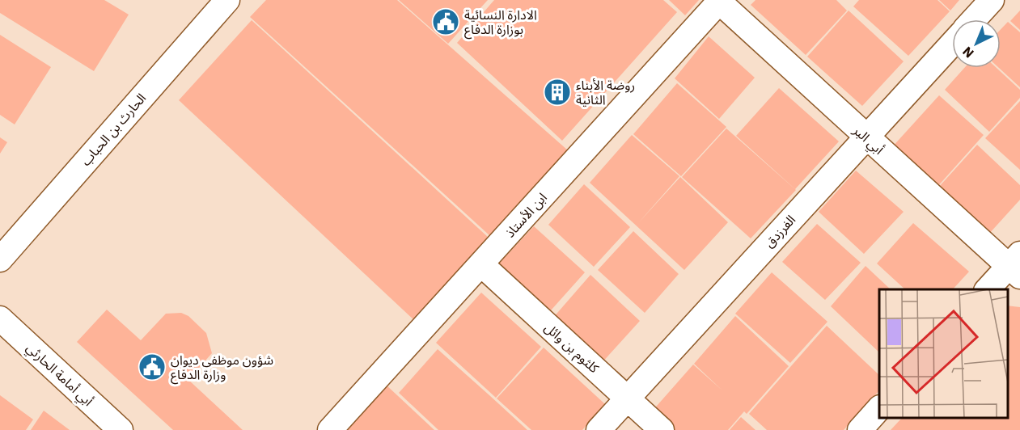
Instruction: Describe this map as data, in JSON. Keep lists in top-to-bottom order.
{
  "streets": {
    "street": [
      "الحارث بن الحباب",
      "أبي البر",
      "ابن الأستاذ",
      "الفرزدق",
      "كلثوم بن وائل",
      "أبي أمامة الحارثي"
    ]
  },
  "crossings": [
    ["أبي البر", "ابن الأستاذ"],
    ["أبي البر", "الفرزدق"],
    ["ابن الأستاذ", "كلثوم بن وائل"],
    ["الفرزدق", "كلثوم بن وائل"]
  ],
  "places": {
    "public building": ["الادارة النسائية بوزارة الدفاع", "شؤون موظفي ديوان وزارة الدفاع"],
    "building": ["روضة الأبناء الثانية"]
  },
  "north": "bottom left"
}
